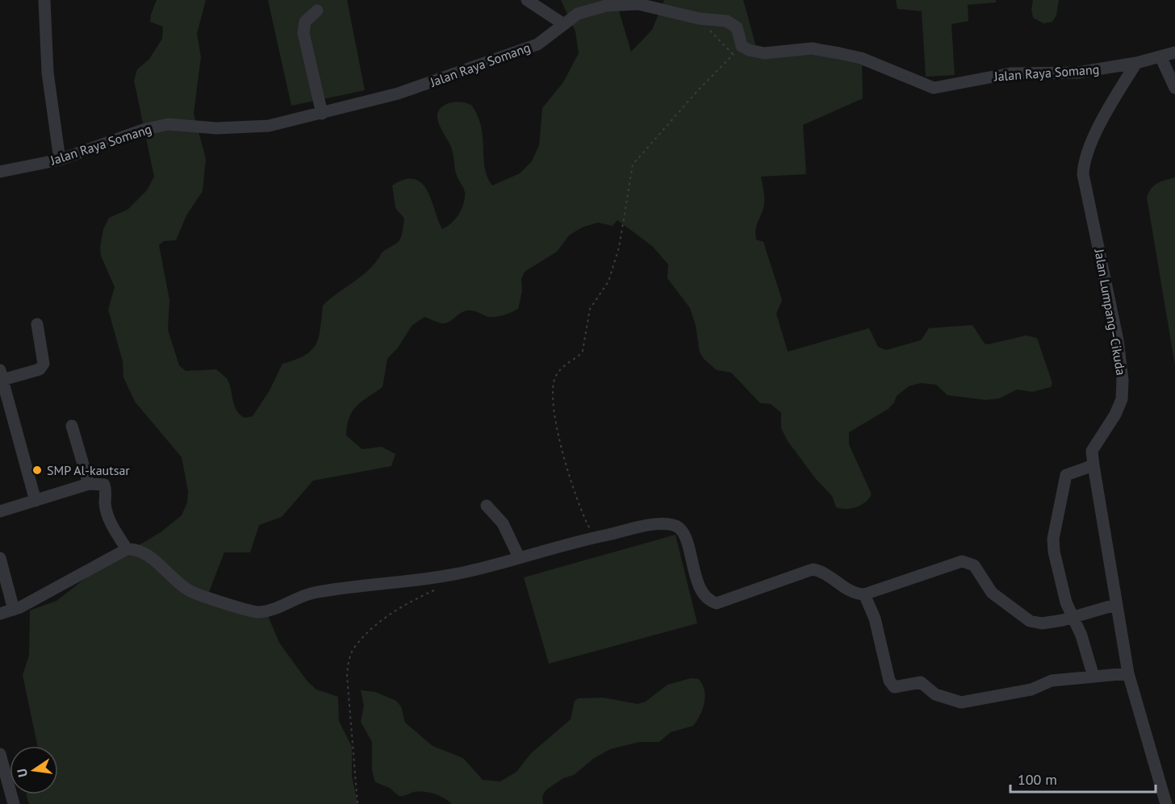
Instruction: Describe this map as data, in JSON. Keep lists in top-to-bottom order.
{
  "streets": {
    "street": ["Jalan Raya Somang", "Jalan Lumpang–Cikuda"]
  },
  "crossings": [
    ["Jalan Raya Somang", "Jalan Lumpang–Cikuda"]
  ],
  "places": ["SMP Al-kautsar"],
  "scale_bar": "100 m",
  "north": "left"
}
